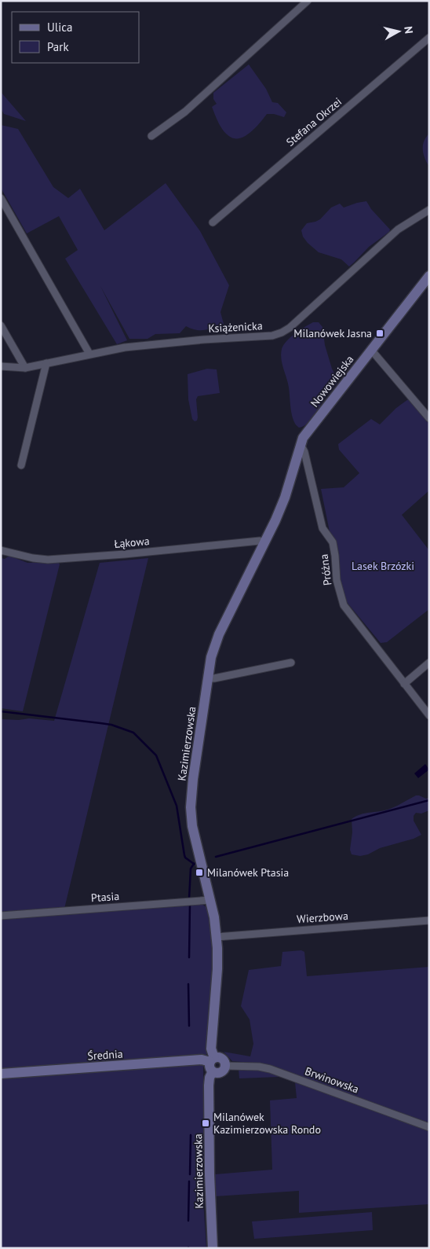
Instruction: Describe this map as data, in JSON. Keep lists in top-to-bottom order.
{
  "streets": {
    "street": [
      "Stefana Okrzei",
      "Książenicka",
      "Nowowiejska",
      "Łąkowa",
      "Próżna",
      "Kazimierzowska",
      "Ptasia",
      "Wierzbowa",
      "Średnia",
      "Brwinowska"
    ]
  },
  "crossings": [
    ["Nowowiejska", "Próżna"],
    ["Nowowiejska", "Kazimierzowska"],
    ["Łąkowa", "Kazimierzowska"],
    ["Próżna", "Kazimierzowska"],
    ["Kazimierzowska", "Ptasia"],
    ["Kazimierzowska", "Wierzbowa"],
    ["Kazimierzowska", "Średnia"]
  ],
  "parks": ["Lasek Brzózki"],
  "places": {
    "transit": ["Milanówek Jasna", "Milanówek Ptasia", "Milanówek Kazimierzowska Rondo"]
  },
  "legend": ["Ulica", "Park"],
  "north": "right"
}
